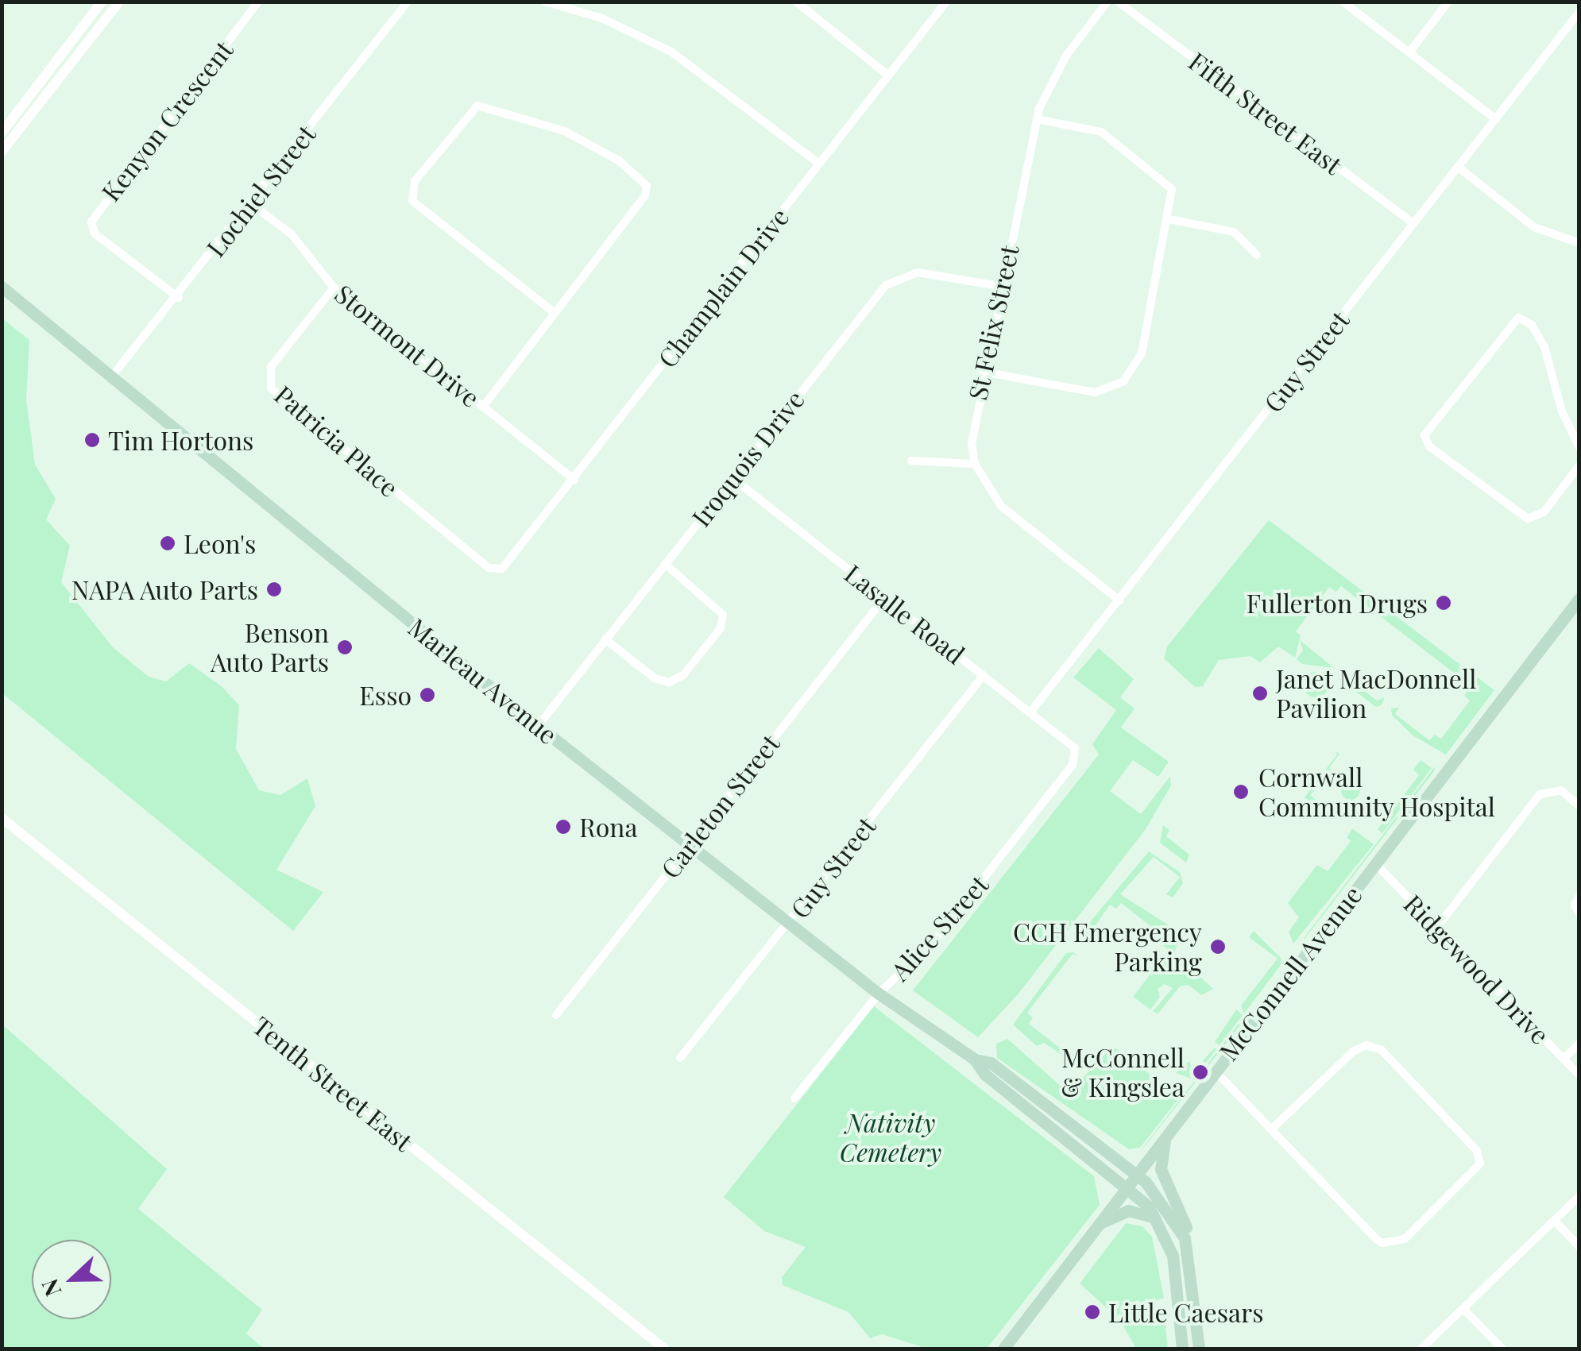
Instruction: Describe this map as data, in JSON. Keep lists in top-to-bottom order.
{
  "streets": {
    "main road": ["Marleau Avenue", "McConnell Avenue"],
    "street": [
      "Fifth Street East",
      "Kenyon Crescent",
      "Lochiel Street",
      "Champlain Drive",
      "St Felix Street",
      "Stormont Drive",
      "Guy Street",
      "Patricia Place",
      "Iroquois Drive",
      "Lasalle Road",
      "Carleton Street",
      "Alice Street",
      "Ridgewood Drive",
      "Tenth Street East"
    ]
  },
  "crossings": [
    ["Fifth Street East", "Guy Street"],
    ["Kenyon Crescent", "Lochiel Street"],
    ["Lochiel Street", "Stormont Drive"],
    ["Lochiel Street", "Marleau Avenue"],
    ["Champlain Drive", "Stormont Drive"],
    ["Champlain Drive", "Patricia Place"],
    ["St Felix Street", "Guy Street"],
    ["St Felix Street", "Iroquois Drive"],
    ["Stormont Drive", "Patricia Place"],
    ["Guy Street", "Lasalle Road"],
    ["Guy Street", "Marleau Avenue"],
    ["Iroquois Drive", "Lasalle Road"],
    ["Iroquois Drive", "Marleau Avenue"],
    ["Lasalle Road", "Carleton Street"],
    ["Lasalle Road", "Alice Street"],
    ["Marleau Avenue", "Carleton Street"],
    ["Marleau Avenue", "Alice Street"],
    ["Marleau Avenue", "McConnell Avenue"],
    ["Ridgewood Drive", "McConnell Avenue"]
  ],
  "parks": ["Nativity Cemetery"],
  "places": [
    "Tim Hortons",
    "Leon's",
    "NAPA Auto Parts",
    "Fullerton Drugs",
    "Benson Auto Parts",
    "Janet MacDonnell Pavilion",
    "Esso",
    "Cornwall Community Hospital",
    "Rona",
    "CCH Emergency Parking",
    "McConnell & Kingslea",
    "Little Caesars"
  ],
  "north": "left"
}
